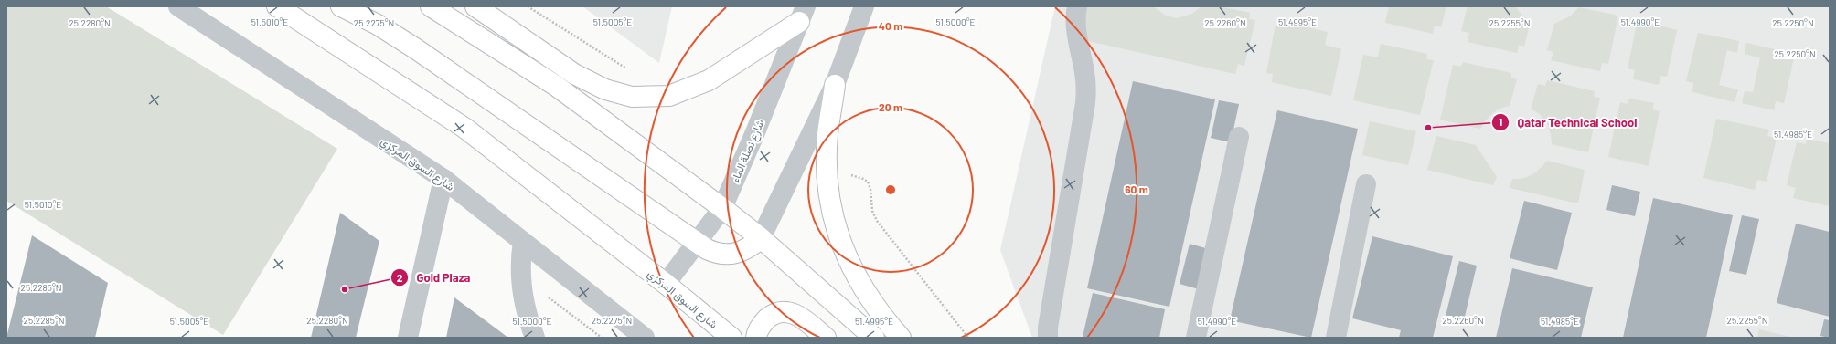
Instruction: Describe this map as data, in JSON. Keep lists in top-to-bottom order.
{
  "streets": {
    "main road": ["شارع السوق المركزي"],
    "street": ["شارع نصلة الماء"]
  },
  "crossings": [
    ["شارع نصلة الماء", "شارع السوق المركزي"]
  ],
  "places": ["Qatar Technical School", "Gold Plaza"],
  "coordinates": [
    "51.5000°E",
    "51.5010°E",
    "51.5005°E",
    "51.4995°E",
    "51.4990°E",
    "25.2280°N",
    "25.2275°N",
    "25.2260°N",
    "25.2255°N",
    "25.2250°N",
    "51.4985°E",
    "25.2285°N"
  ],
  "rings": ["40 m", "20 m", "60 m"]
}
